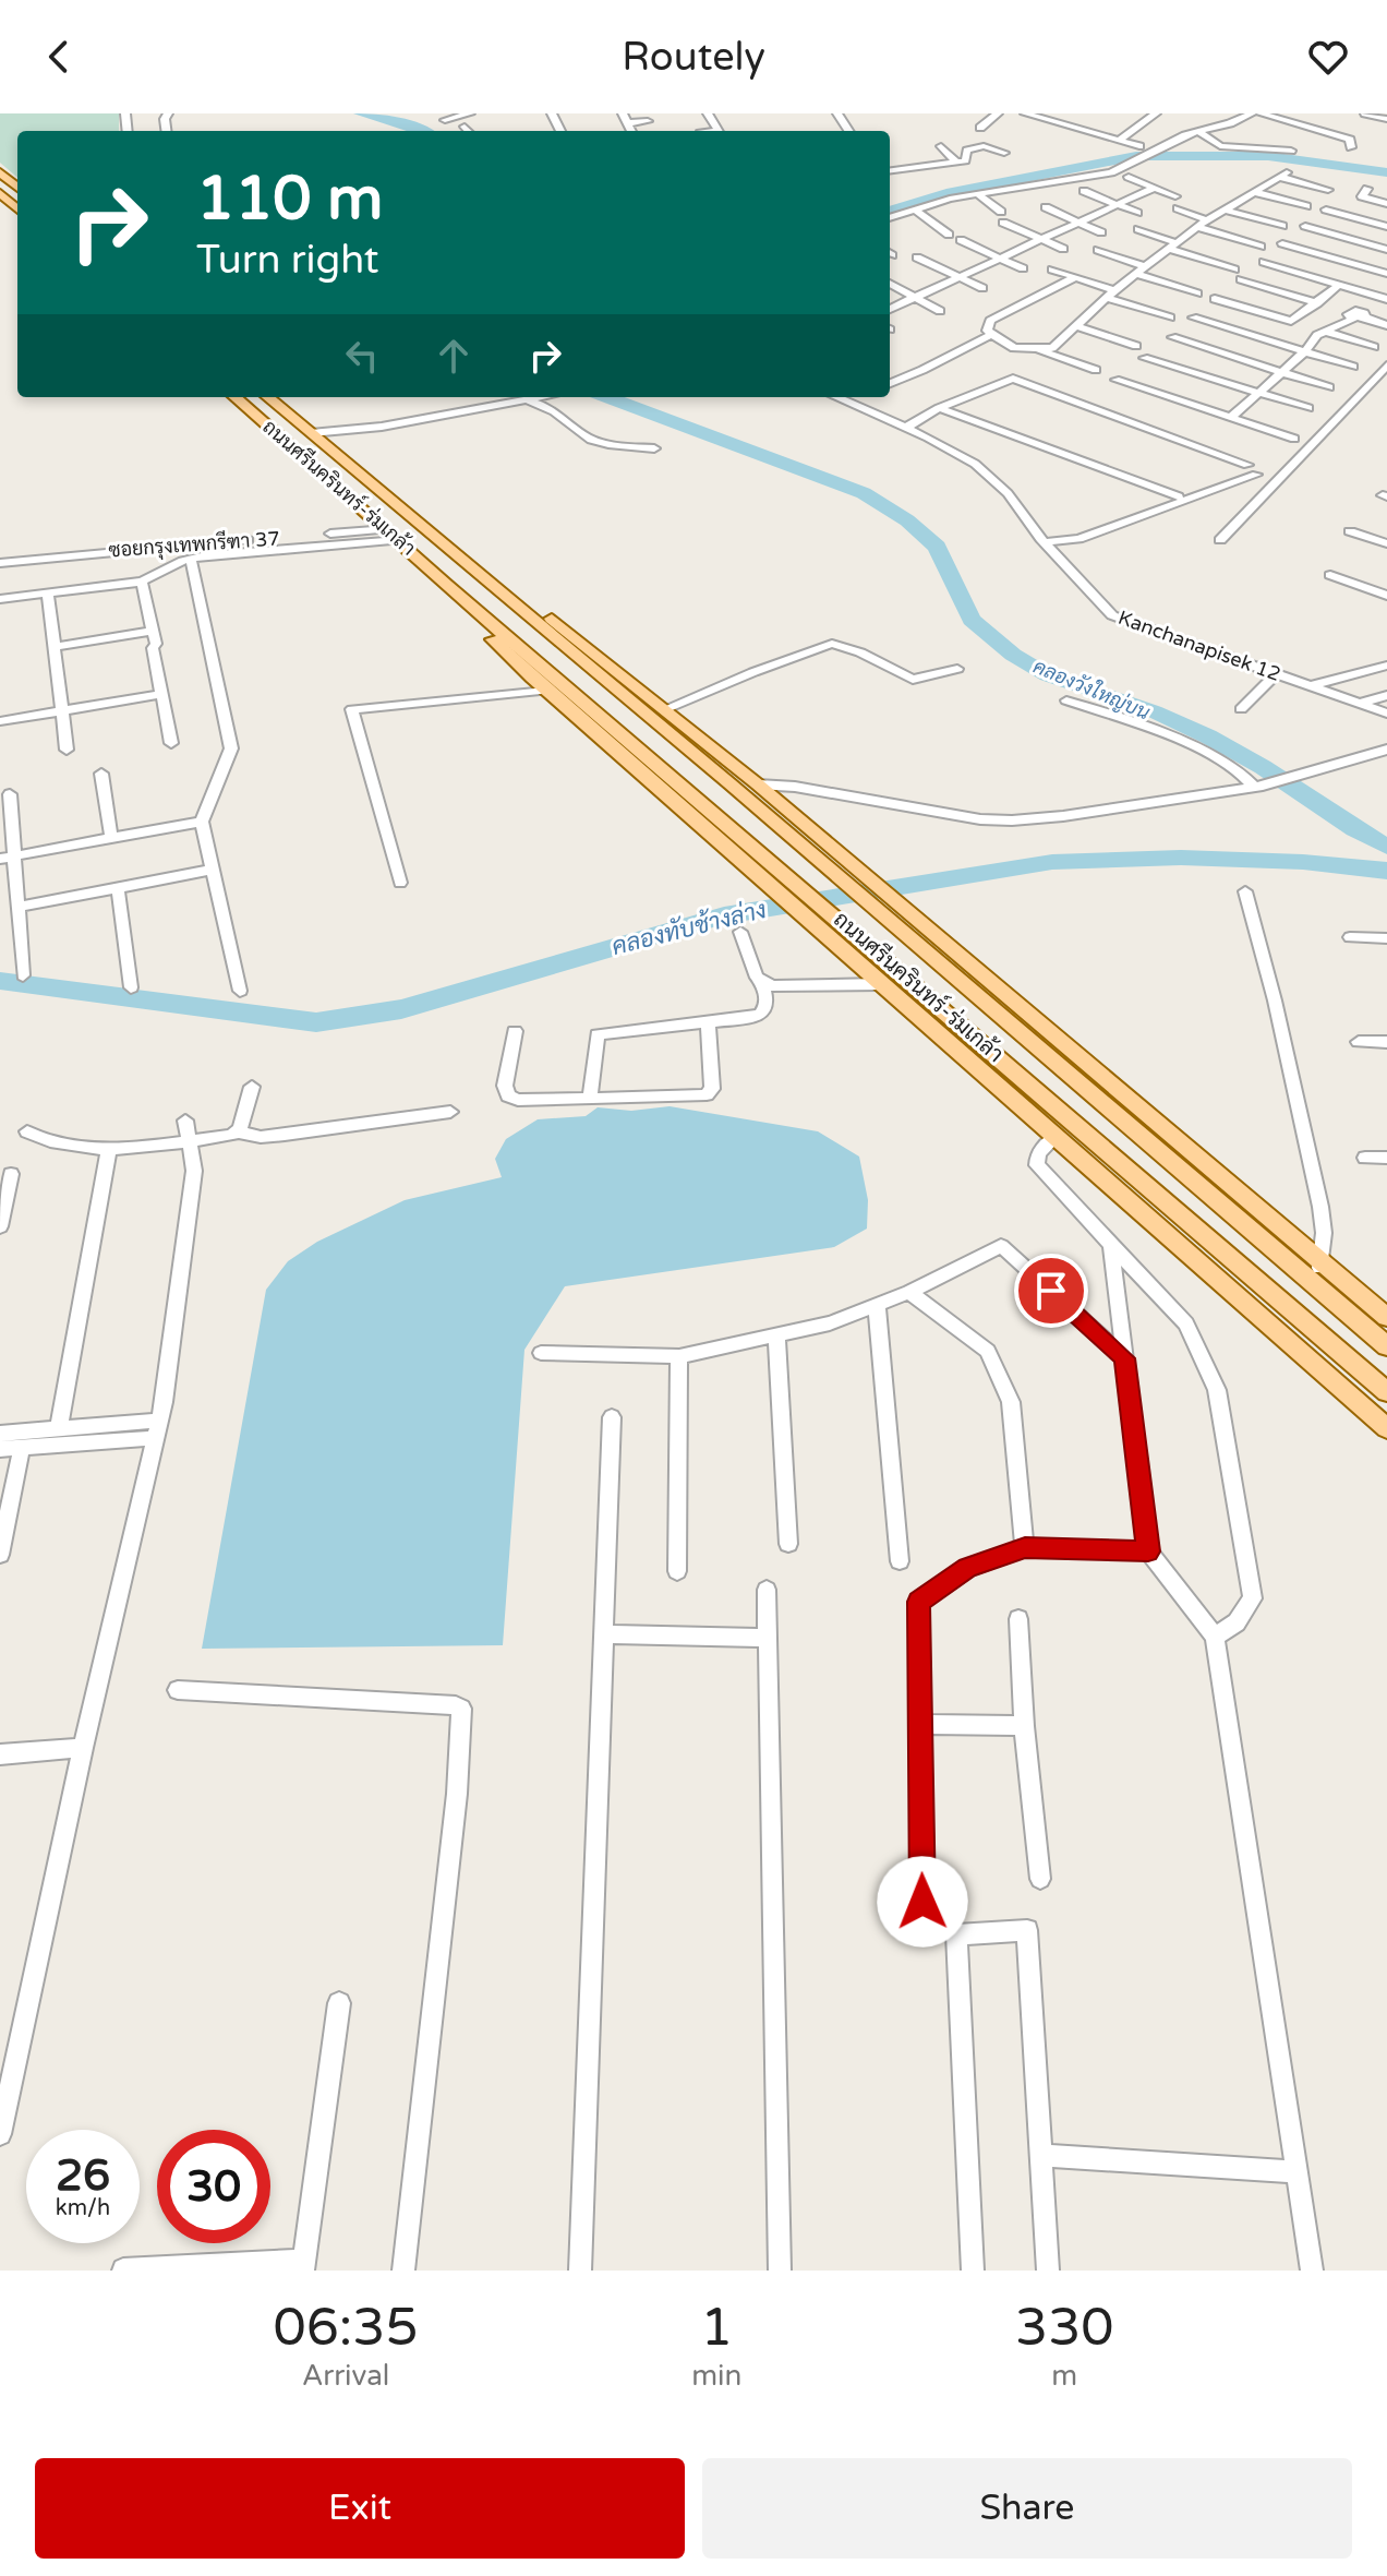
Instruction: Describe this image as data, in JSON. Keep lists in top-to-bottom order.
{
  "streets": {
    "main road": ["ถนนศรีนครินทร์-ร่มเกล้า"],
    "street": ["ซอยกรุงเทพกรีฑา 37", "Kanchanapisek 12"]
  },
  "crossings": [
    ["ถนนศรีนครินทร์-ร่มเกล้า", "ซอยกรุงเทพกรีฑา 37"]
  ],
  "water": ["คลองวังใหญ่บน", "คลองทับช้างล่าง"],
  "page": {
    "header": "Routely",
    "turn": ["110 m", "Turn right"],
    "speed": "26 km/h",
    "limit": "30",
    "eta": [
      "06:35",
      "Arrival",
      "1",
      "min",
      "330",
      "m"
    ],
    "buttons": ["Exit", "Share"]
  }
}
